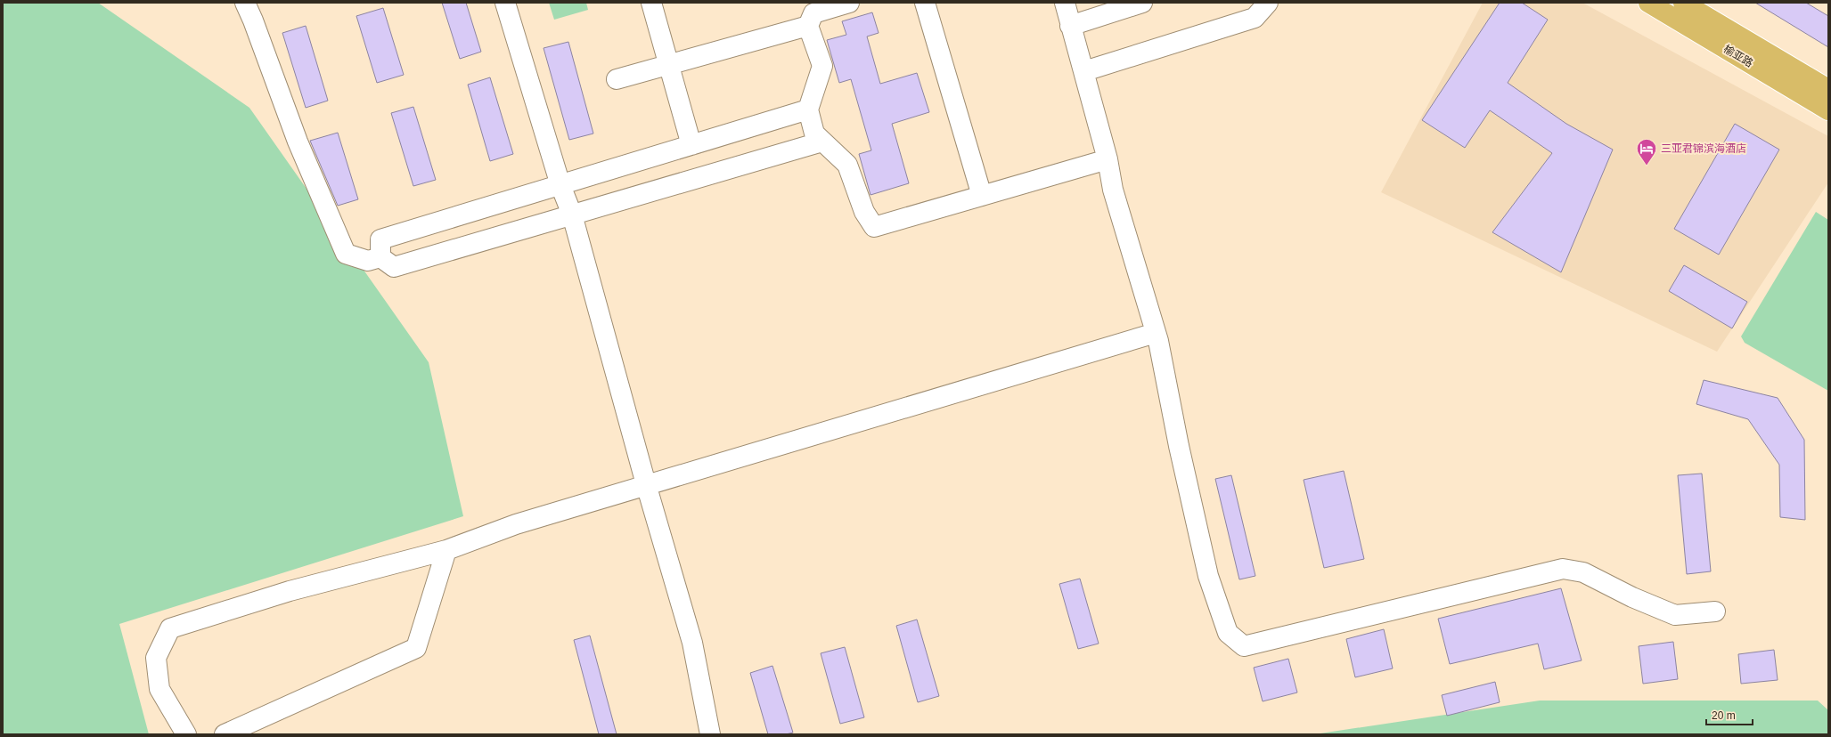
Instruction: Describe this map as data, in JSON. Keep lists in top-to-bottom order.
{
  "streets": {
    "highway": ["榆亚路"]
  },
  "places": {
    "hotel": ["三亚君锦滨海酒店"]
  },
  "scale_bar": "20 m"
}
